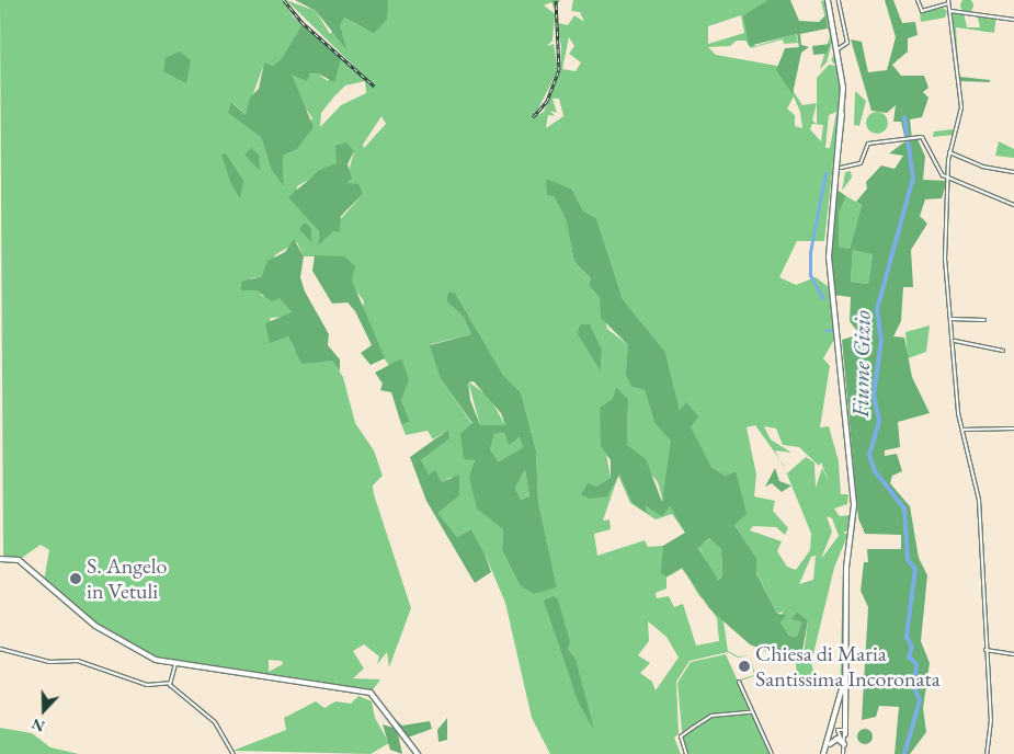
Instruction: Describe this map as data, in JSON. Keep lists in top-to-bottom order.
{
  "water": ["Fiume Gizio"],
  "places": ["S. Angelo in Vetuli", "Chiesa di Maria Santissima Incoronata"],
  "north": "bottom"
}
